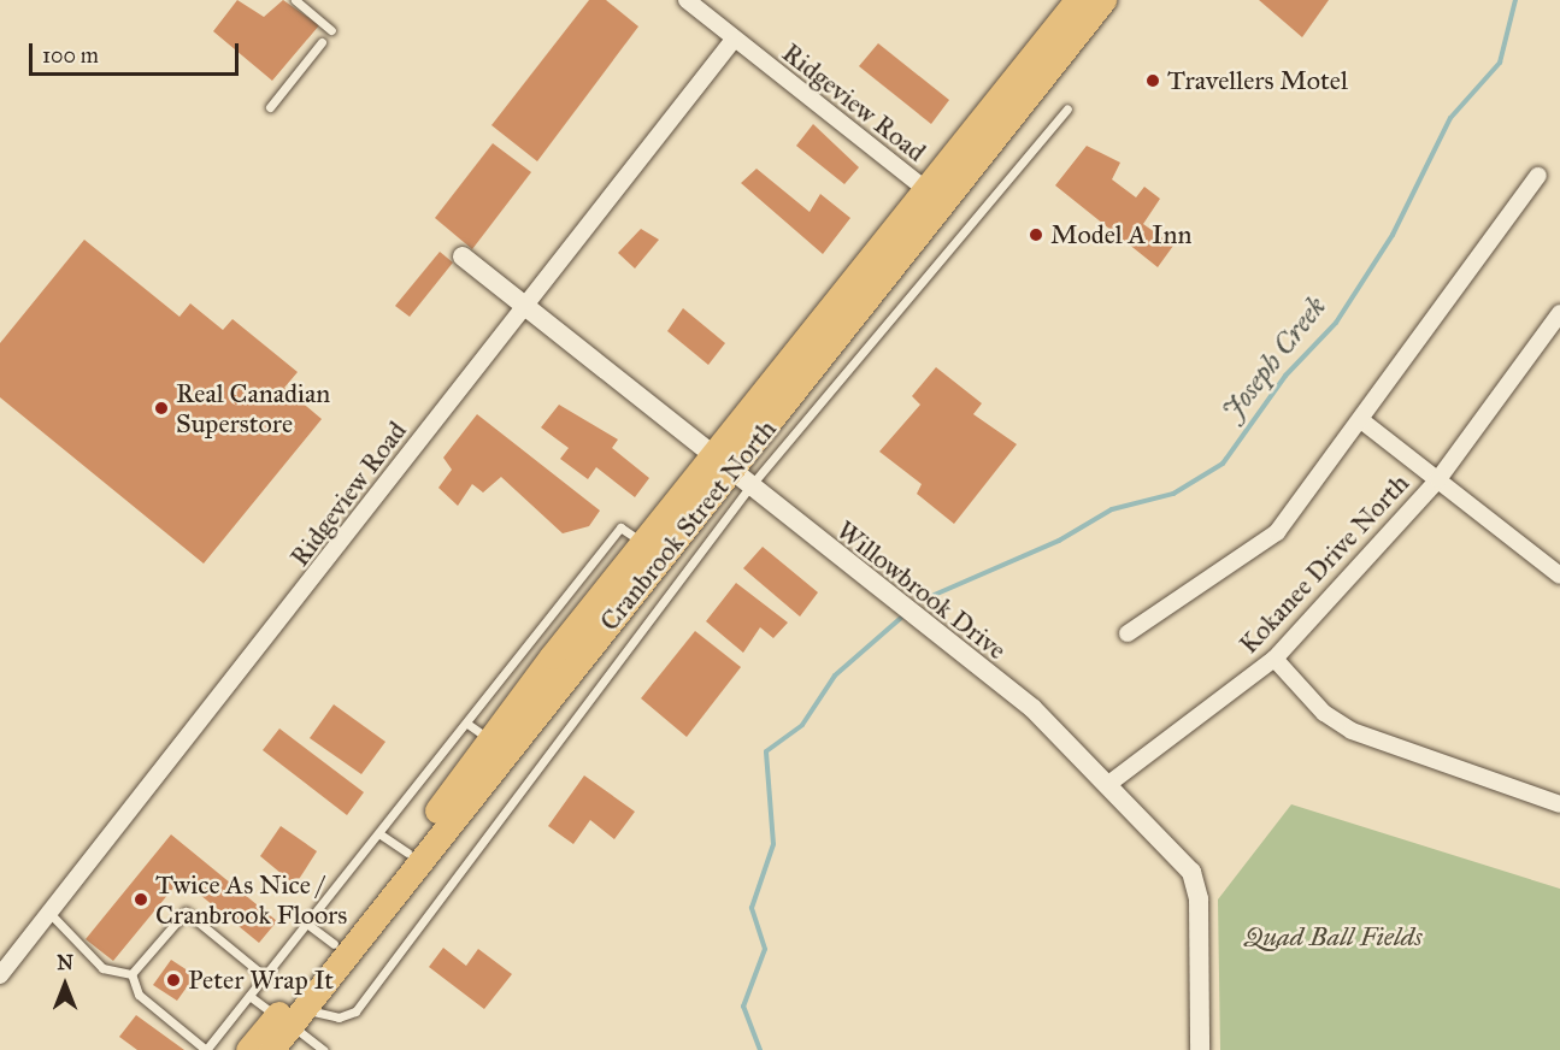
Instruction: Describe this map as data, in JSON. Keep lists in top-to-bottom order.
{
  "streets": {
    "highway": ["Cranbrook Street North"],
    "street": ["Ridgeview Road", "Kokanee Drive North", "Willowbrook Drive"]
  },
  "crossings": [
    ["Ridgeview Road", "Cranbrook Street North"],
    ["Ridgeview Road", "Willowbrook Drive"],
    ["Cranbrook Street North", "Willowbrook Drive"],
    ["Kokanee Drive North", "Willowbrook Drive"]
  ],
  "water": ["Joseph Creek"],
  "parks": ["Quad Ball Fields"],
  "places": [
    "Travellers Motel",
    "Model A Inn",
    "Real Canadian Superstore",
    "Twice As Nice / Cranbrook Floors",
    "Peter Wrap It"
  ],
  "scale_bar": "100 m",
  "north": "top"
}
